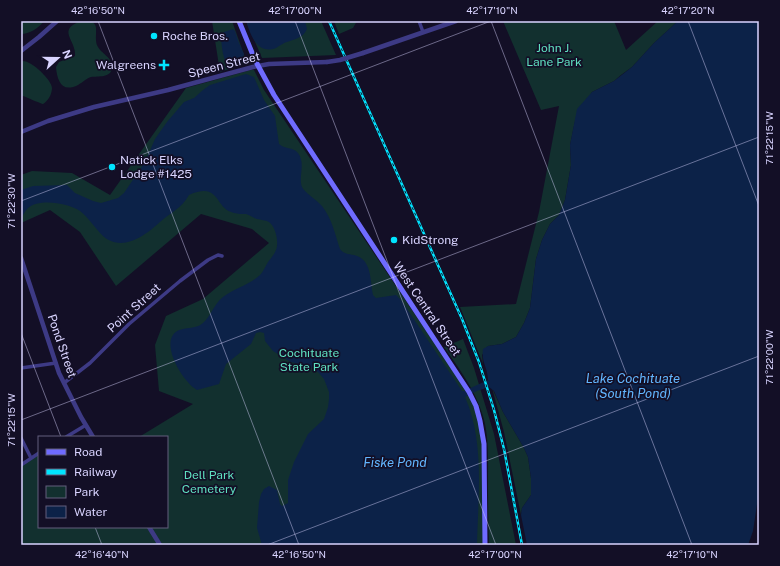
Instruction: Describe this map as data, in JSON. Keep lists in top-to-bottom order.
{
  "streets": {
    "main road": ["West Central Street"],
    "street": ["Speen Street", "Point Street", "Pond Street"]
  },
  "crossings": [
    ["Speen Street", "West Central Street"],
    ["Point Street", "Pond Street"]
  ],
  "water": ["Lake Cochituate (South Pond)", "Fiske Pond"],
  "parks": ["John J. Lane Park", "Cochituate State Park", "Dell Park Cemetery"],
  "places": {
    "other": ["Roche Bros.", "Natick Elks Lodge #1425", "KidStrong"],
    "health": ["Walgreens"]
  },
  "legend": [
    "Road",
    "Railway",
    "Park",
    "Water"
  ],
  "north": "right",
  "coordinates": [
    "42°16'50\"N",
    "42°17'00\"N",
    "42°17'10\"N",
    "42°17'20\"N",
    "71°22'15\"W",
    "71°22'30\"W",
    "71°22'00\"W",
    "42°16'40\"N"
  ]
}
